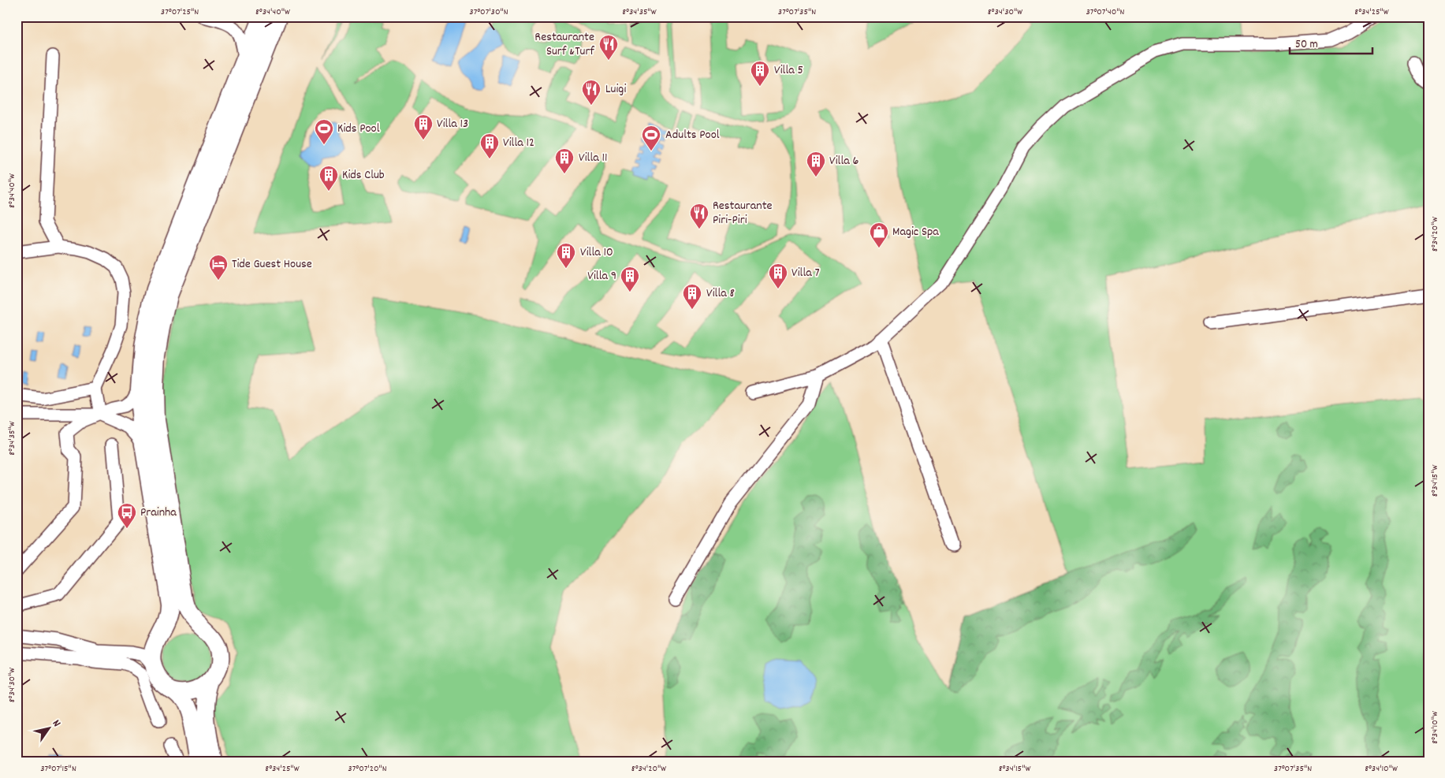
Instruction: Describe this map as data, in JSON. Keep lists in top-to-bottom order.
{
  "places": {
    "restaurant": ["Restaurante Surf &Turf", "Luigi", "Restaurante Piri-Piri"],
    "building": [
      "Villa 5",
      "Villa 13",
      "Villa 12",
      "Villa 11",
      "Villa 6",
      "Kids Club",
      "Villa 10",
      "Villa 7",
      "Villa 9",
      "Villa 8"
    ],
    "sports": ["Kids Pool", "Adults Pool"],
    "shop": ["Magic Spa"],
    "hotel": ["Tide Guest House"],
    "bus stop": ["Prainha"]
  },
  "scale_bar": "50 m",
  "north": "top right",
  "coordinates": [
    "37°07'25\"N",
    "8°34'40\"W",
    "37°07'30\"N",
    "8°34'35\"W",
    "37°07'35\"N",
    "8°34'30\"W",
    "37°07'40\"N",
    "8°34'25\"W",
    "8°34'20\"W",
    "8°34'15\"W",
    "8°34'10\"W",
    "37°07'15\"N",
    "37°07'20\"N"
  ]
}
